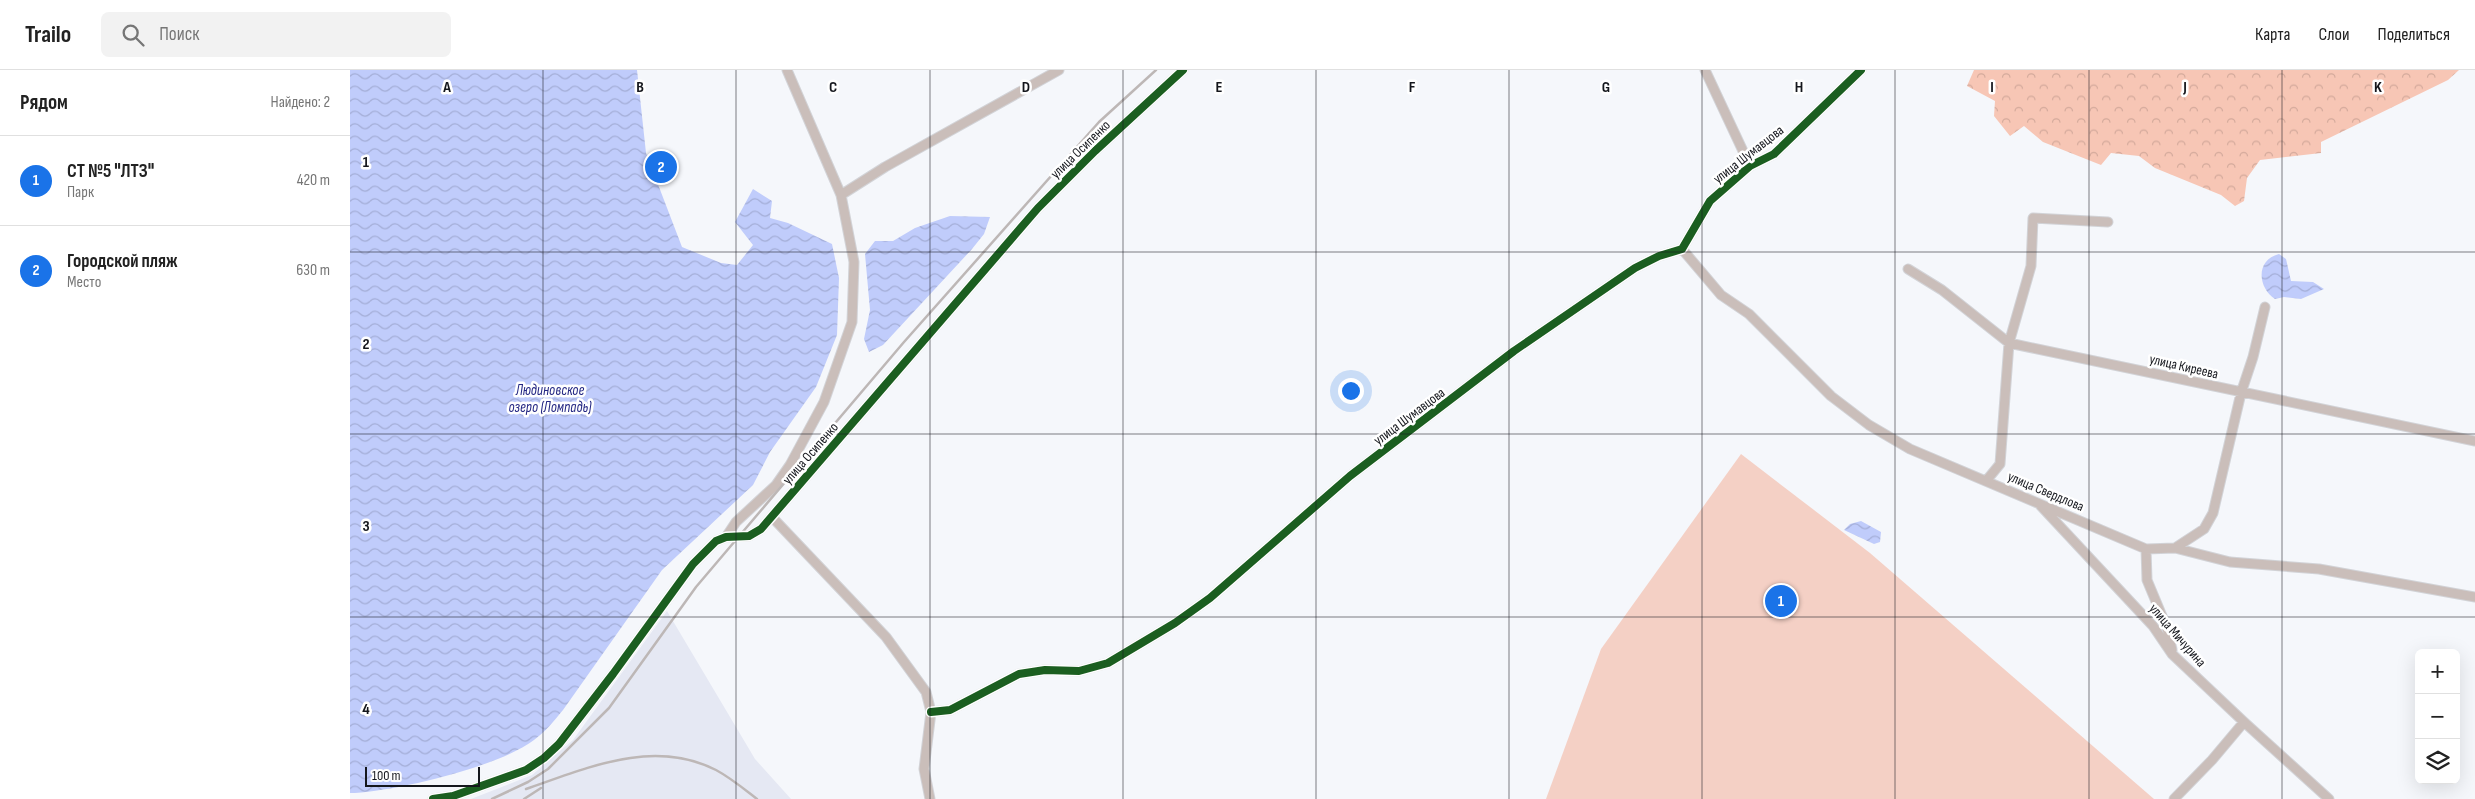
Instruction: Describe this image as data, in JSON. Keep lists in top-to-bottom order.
{
  "streets": {
    "street": [
      "улица Осипенко",
      "улица Шумавцова",
      "улица Киреева",
      "улица Свердлова",
      "улица Мичурина"
    ]
  },
  "crossings": [
    ["улица Шумавцова", "улица Свердлова"],
    ["улица Свердлова", "улица Мичурина"]
  ],
  "water": ["Людиновское озеро (Ломпадь)"],
  "scale_bar": "100 m",
  "page": {
    "header": "Trailo",
    "search": "Поиск",
    "nav": ["Карта", "Слои", "Поделиться"],
    "heading": ["Рядом", "Найдено: 2"],
    "list": [
      {
        "mark": "1",
        "name": "СТ №5 \"ЛТЗ\"",
        "note": "Парк",
        "value": "420 m"
      },
      {
        "mark": "2",
        "name": "Городской пляж",
        "note": "Место",
        "value": "630 m"
      }
    ],
    "pins": ["2", "1"],
    "map_buttons": ["+", "−"],
    "scale": "100 m"
  },
  "grid": {
    "columns": [
      "A",
      "B",
      "C",
      "D",
      "E",
      "F",
      "G",
      "H",
      "I",
      "J",
      "K"
    ],
    "rows": [
      "1",
      "2",
      "3",
      "4"
    ]
  }
}
